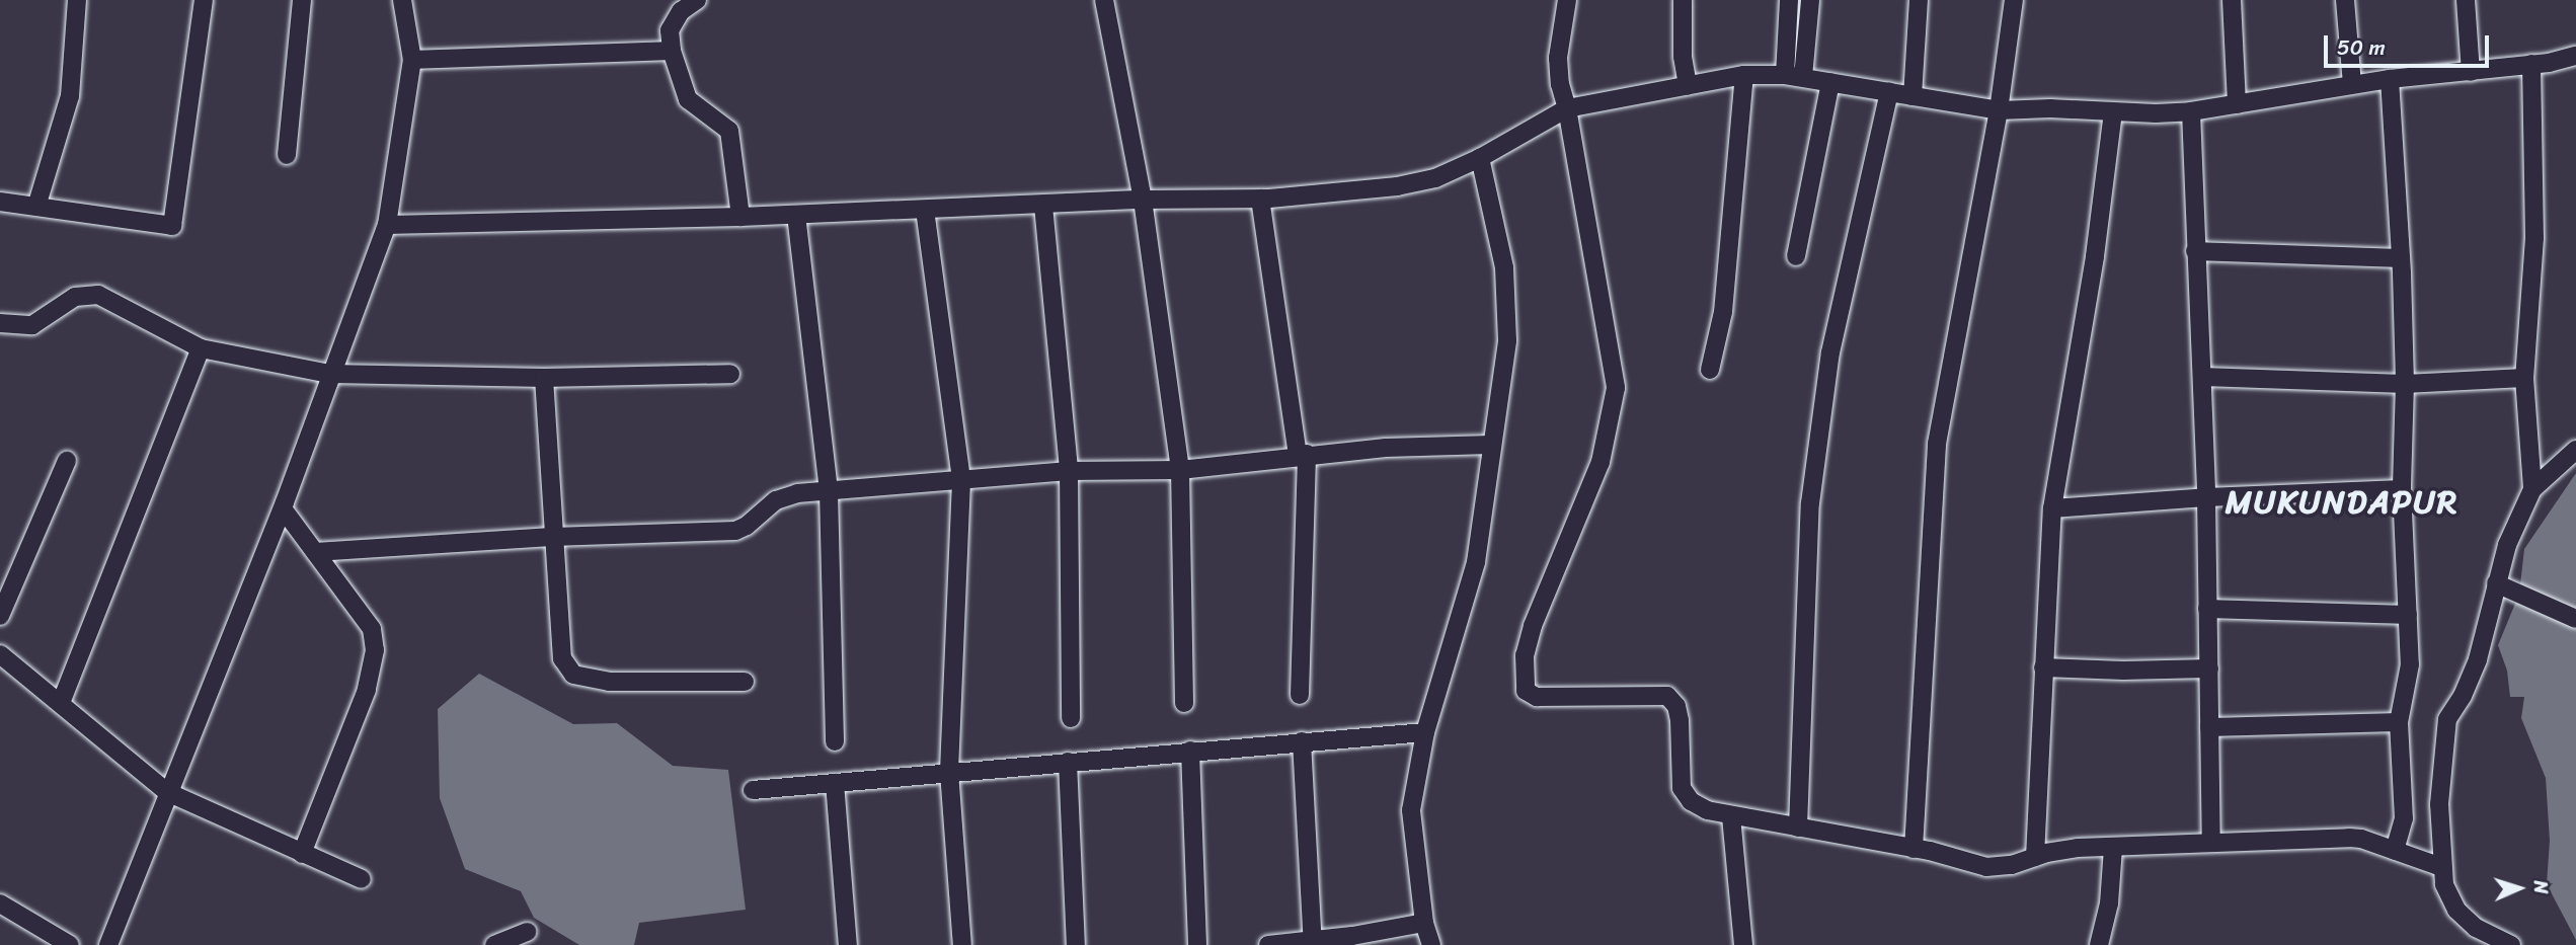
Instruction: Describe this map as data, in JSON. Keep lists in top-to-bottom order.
{
  "districts": ["MUKUNDAPUR"],
  "scale_bar": "50 m",
  "north": "right"
}
